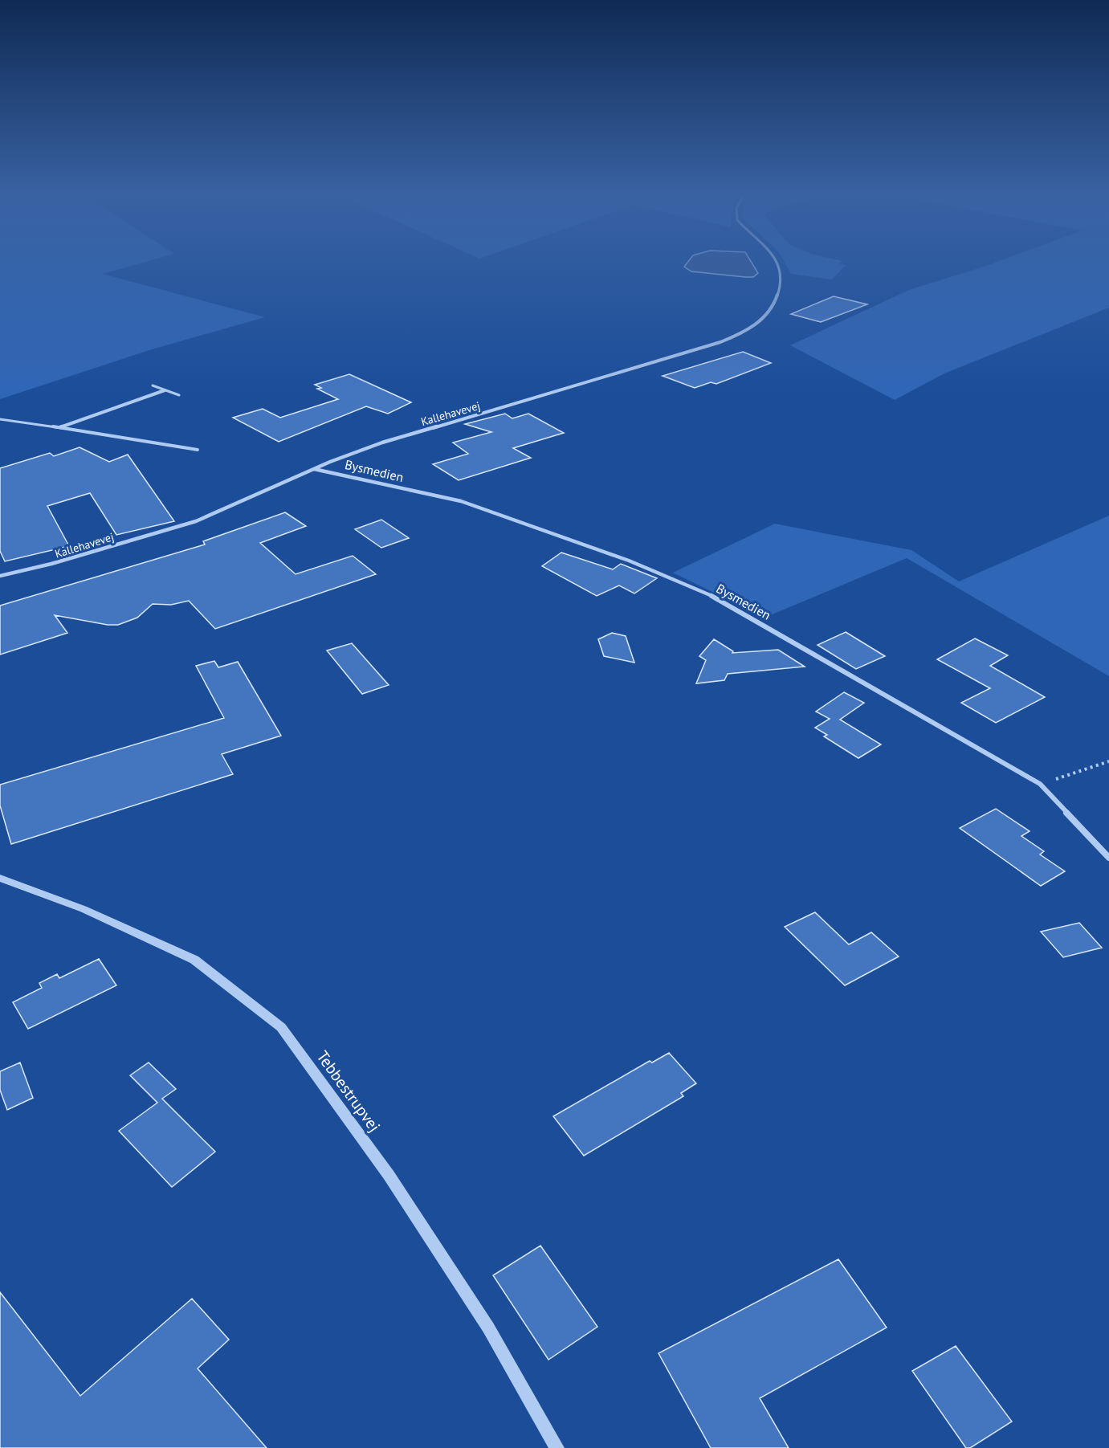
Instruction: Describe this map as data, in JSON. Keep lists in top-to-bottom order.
{
  "streets": {
    "street": ["Kallehavevej", "Bysmedien", "Tebbestrupvej"]
  },
  "crossings": [
    ["Kallehavevej", "Bysmedien"]
  ]
}
